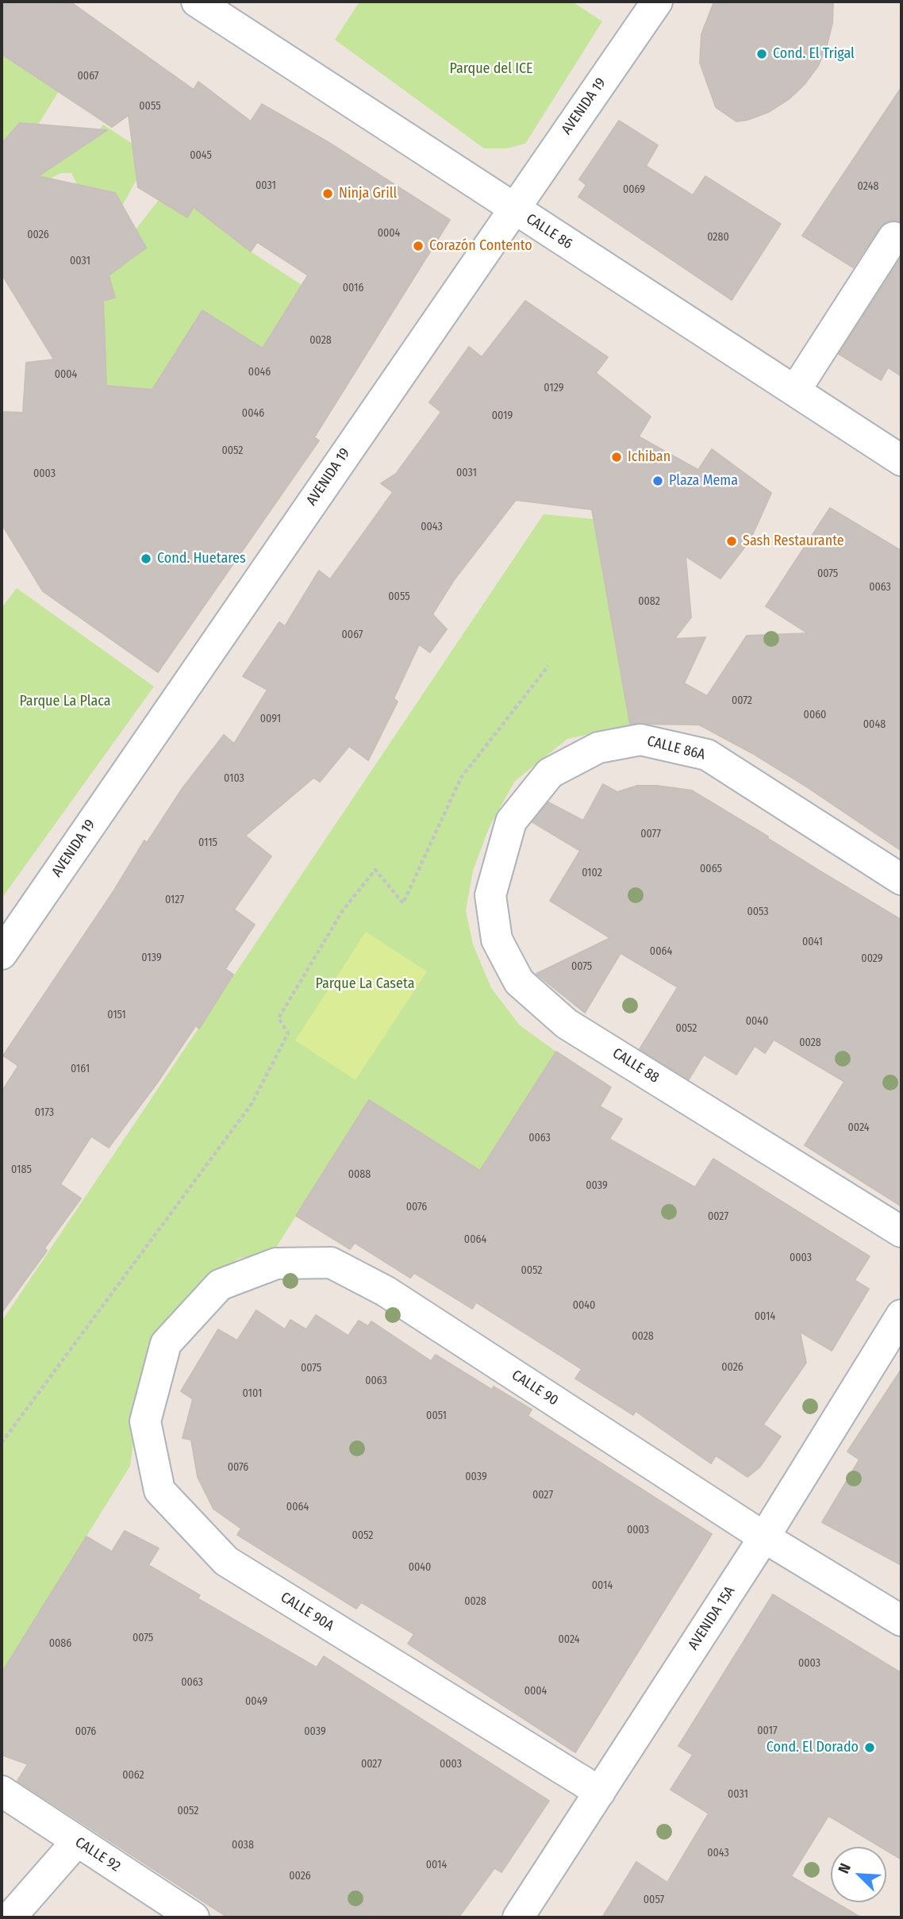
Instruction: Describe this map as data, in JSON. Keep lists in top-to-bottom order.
{
  "streets": {
    "street": [
      "AVENIDA 19",
      "CALLE 86",
      "CALLE 86A",
      "CALLE 88",
      "CALLE 90",
      "CALLE 90A",
      "AVENIDA 15A",
      "CALLE 92"
    ]
  },
  "crossings": [
    ["AVENIDA 19", "CALLE 86"],
    ["CALLE 86A", "CALLE 88"],
    ["CALLE 90", "CALLE 90A"],
    ["CALLE 90", "AVENIDA 15A"],
    ["CALLE 90A", "AVENIDA 15A"]
  ],
  "parks": ["Parque del ICE", "Parque La Placa", "Parque La Caseta"],
  "places": [
    "Cond. El Trigal",
    "Ninja Grill",
    "Corazón Contento",
    "Ichiban",
    "Plaza Mema",
    "Sash Restaurante",
    "Cond. Huetares",
    "Cond. El Dorado"
  ],
  "house_numbers": [
    "0067",
    "0055",
    "0045",
    "0031",
    "0248",
    "0069",
    "0004",
    "0026",
    "0280",
    "0031",
    "0016",
    "0028",
    "0046",
    "0004",
    "0129",
    "0046",
    "0019",
    "0052",
    "0031",
    "0003",
    "0043",
    "0075",
    "0063",
    "0055",
    "0082",
    "0067",
    "0072",
    "0060",
    "0091",
    "0048",
    "0103",
    "0077",
    "0115",
    "0065",
    "0102",
    "0127",
    "0053",
    "0041",
    "0064",
    "0139",
    "0029",
    "0075",
    "0151",
    "0040",
    "0052",
    "0028",
    "0161",
    "0173",
    "0024",
    "0063",
    "0185",
    "0088",
    "0039",
    "0076",
    "0027",
    "0064",
    "0003",
    "0052",
    "0040",
    "0014",
    "0028",
    "0026",
    "0075",
    "0063",
    "0101",
    "0051",
    "0076",
    "0039",
    "0027",
    "0064",
    "0003",
    "0052",
    "0040",
    "0014",
    "0028",
    "0075",
    "0024",
    "0086",
    "0003",
    "0063",
    "0004",
    "0049",
    "0017",
    "0076",
    "0039",
    "0027",
    "0003",
    "0062",
    "0031",
    "0052",
    "0038",
    "0043",
    "0014",
    "0026",
    "0057"
  ],
  "north": "top left"
}
